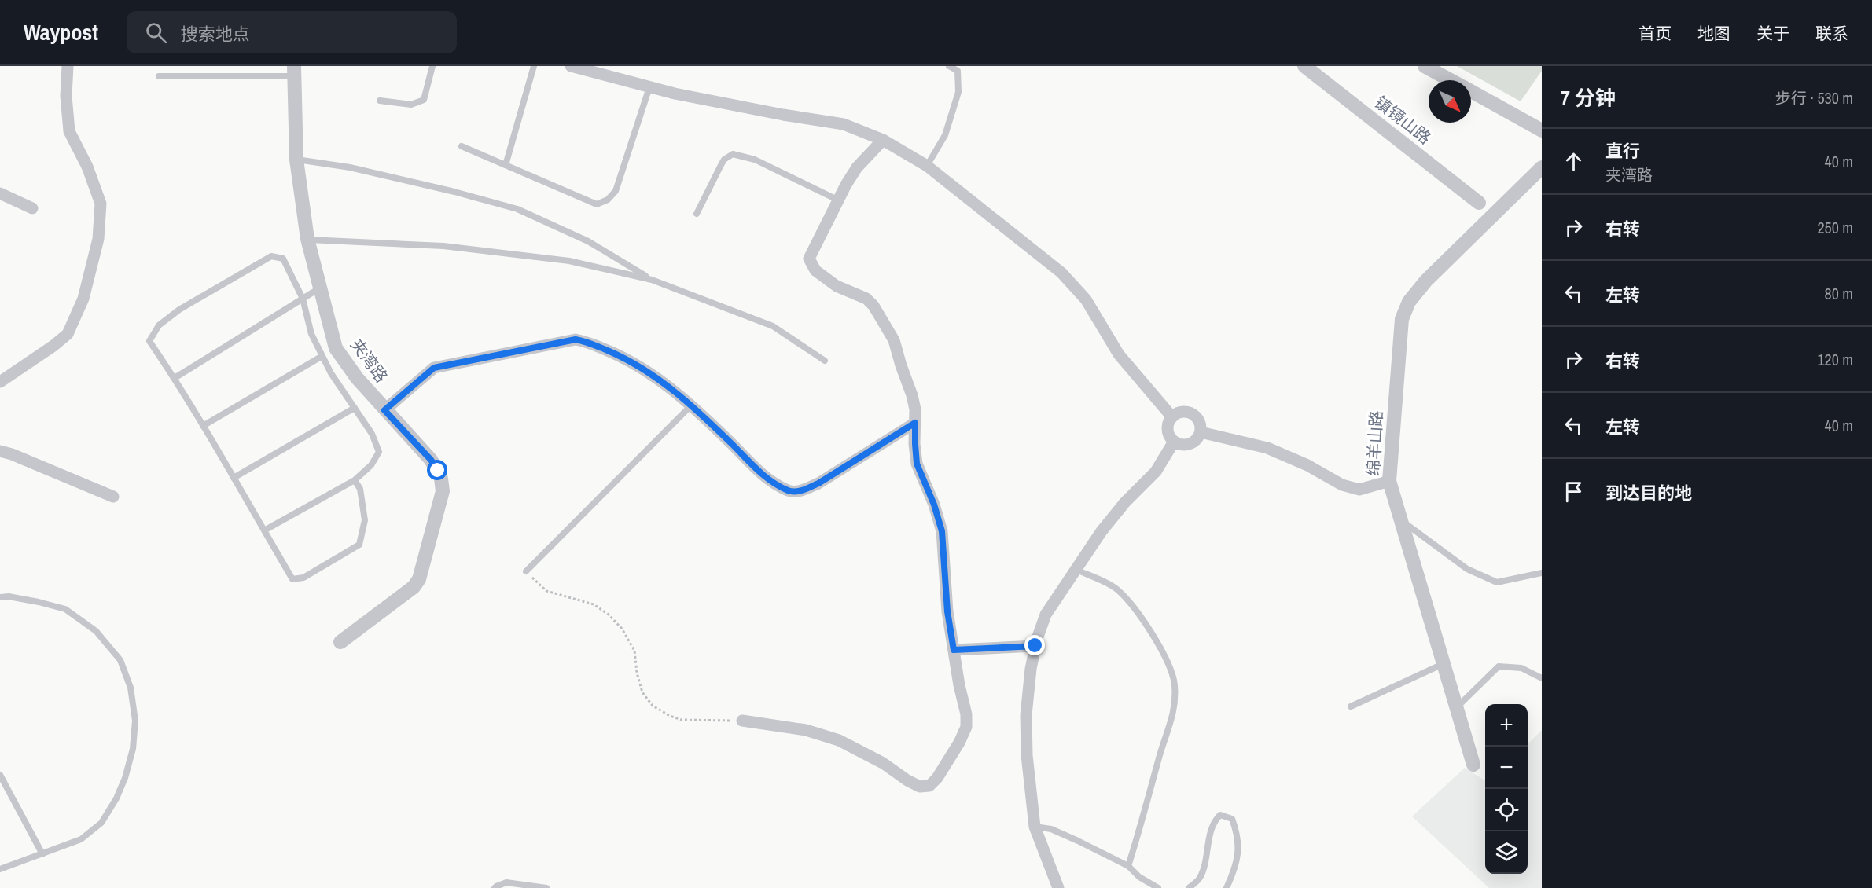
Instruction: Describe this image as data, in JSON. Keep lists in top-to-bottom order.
{
  "streets": {
    "street": ["镇镜山路", "夹湾路", "绵羊山路"]
  },
  "north": "bottom right",
  "page": {
    "header": "Waypost",
    "search": "搜索地点",
    "nav": [
      "首页",
      "地图",
      "关于",
      "联系"
    ],
    "heading": ["7 分钟", "步行 · 530 m"],
    "list": [
      ["直行", "夹湾路", "40 m"],
      ["右转", "250 m"],
      ["左转", "80 m"],
      ["右转", "120 m"],
      ["左转", "40 m"],
      "到达目的地"
    ],
    "map_buttons": ["+", "−"]
  }
}
